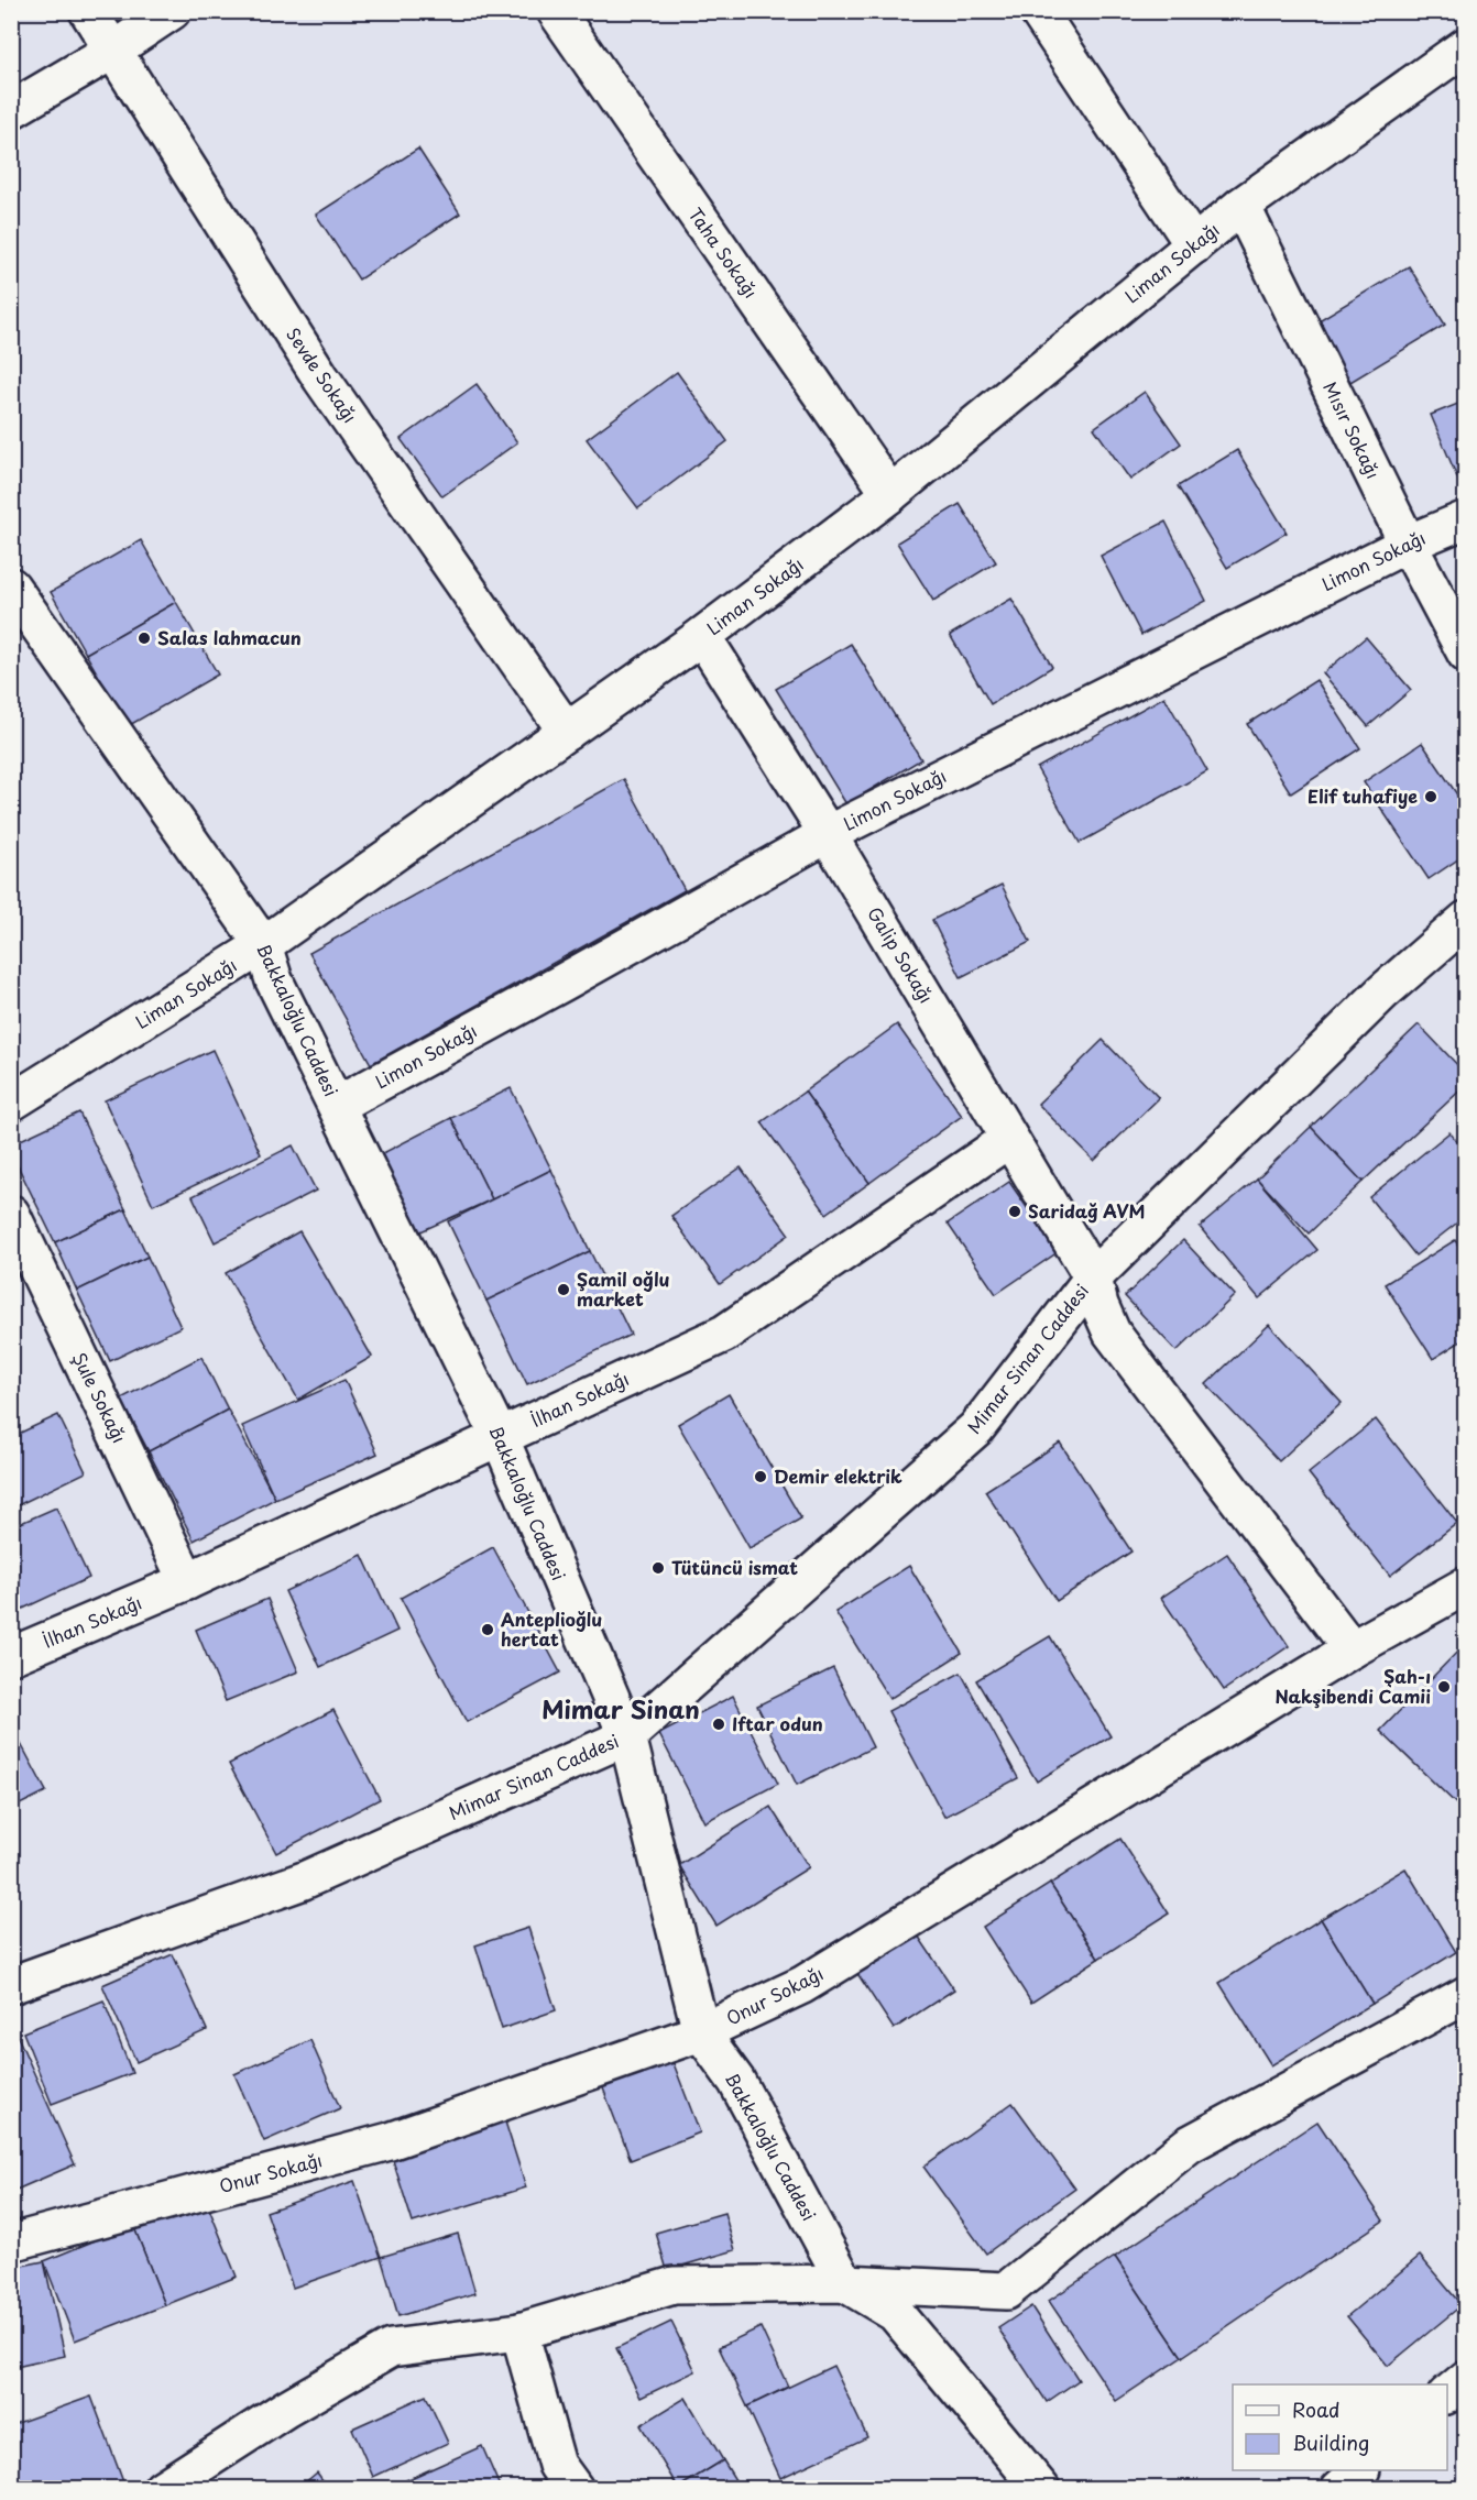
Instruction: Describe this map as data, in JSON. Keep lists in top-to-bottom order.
{
  "streets": {
    "street": [
      "Taha Sokağı",
      "Liman Sokağı",
      "Sevde Sokağı",
      "Mısır Sokağı",
      "Limon Sokağı",
      "Galip Sokağı",
      "Bakkaloğlu Caddesi",
      "Mimar Sinan Caddesi",
      "Şule Sokağı",
      "İlhan Sokağı",
      "Onur Sokağı"
    ]
  },
  "crossings": [
    ["Taha Sokağı", "Liman Sokağı"],
    ["Liman Sokağı", "Sevde Sokağı"],
    ["Liman Sokağı", "Mısır Sokağı"],
    ["Liman Sokağı", "Galip Sokağı"],
    ["Liman Sokağı", "Bakkaloğlu Caddesi"],
    ["Mısır Sokağı", "Limon Sokağı"],
    ["Limon Sokağı", "Galip Sokağı"],
    ["Limon Sokağı", "Bakkaloğlu Caddesi"],
    ["Galip Sokağı", "Mimar Sinan Caddesi"],
    ["Galip Sokağı", "İlhan Sokağı"],
    ["Galip Sokağı", "Onur Sokağı"],
    ["Bakkaloğlu Caddesi", "Mimar Sinan Caddesi"],
    ["Bakkaloğlu Caddesi", "İlhan Sokağı"],
    ["Bakkaloğlu Caddesi", "Onur Sokağı"],
    ["Şule Sokağı", "İlhan Sokağı"]
  ],
  "districts": ["Mimar Sinan"],
  "places": [
    "Salas lahmacun",
    "Elif tuhafiye",
    "Saridağ AVM",
    "Şamil oğlu market",
    "Demir elektrik",
    "Tütüncü ismat",
    "Anteplioğlu hertat",
    "Şah-ı Nakşibendi Camii",
    "Iftar odun"
  ],
  "legend": ["Road", "Building"]
}
